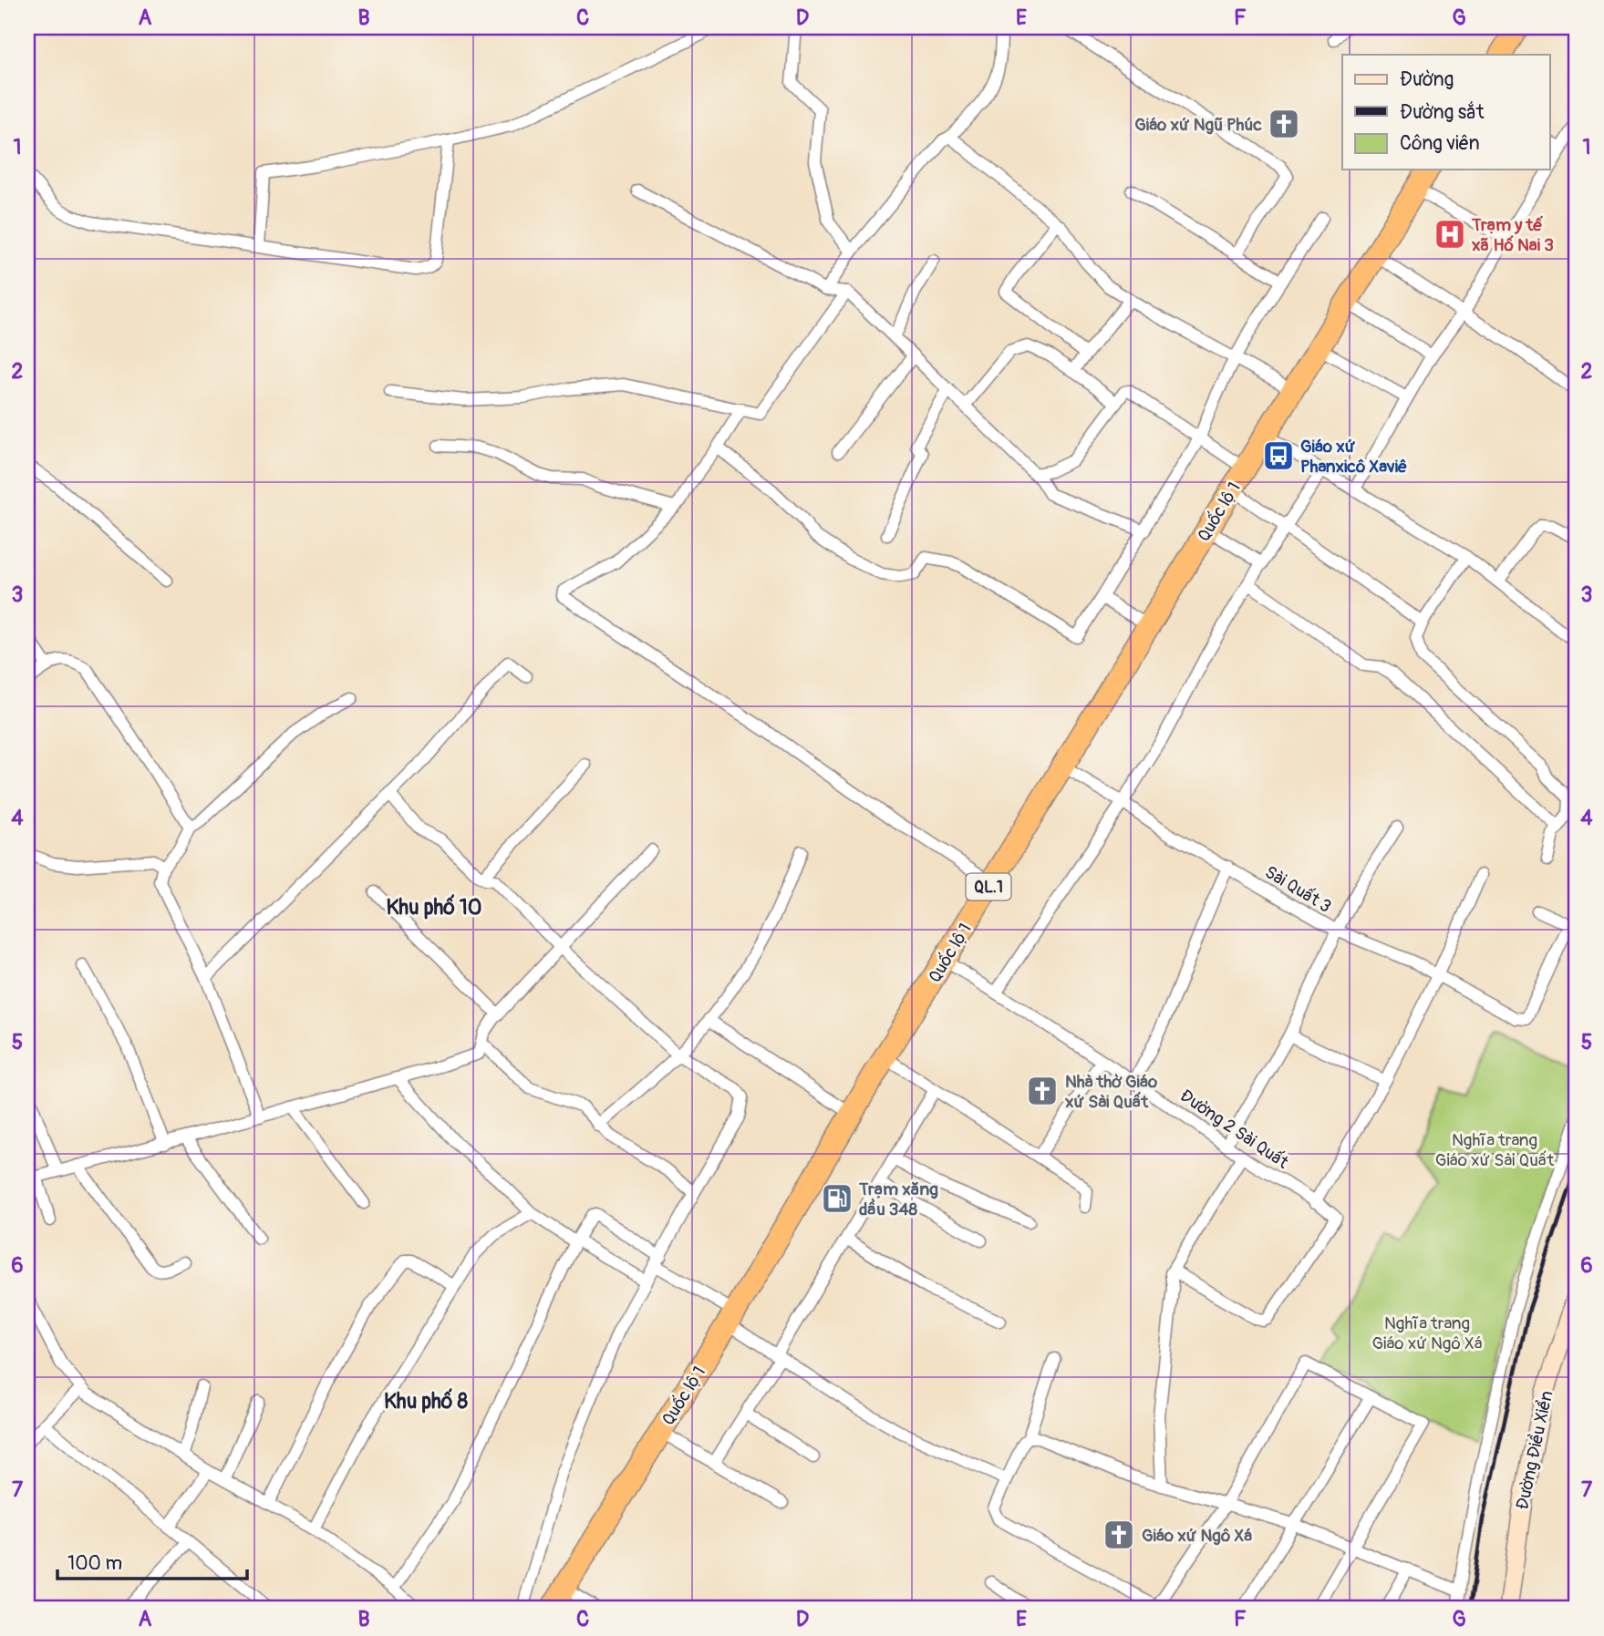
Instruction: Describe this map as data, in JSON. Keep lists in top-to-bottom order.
{
  "streets": {
    "highway": ["Quốc lộ 1", "QL.1"],
    "street": ["Sài Quất 3", "Đường 2 Sài Quất", "Đường Điều Xiển"]
  },
  "crossings": [
    ["Quốc lộ 1", "Sài Quất 3"],
    ["Quốc lộ 1", "Đường 2 Sài Quất"]
  ],
  "districts": ["Khu phố 10", "Khu phố 8"],
  "parks": ["Nghĩa trang Giáo xứ Sài Quất", "Nghĩa trang Giáo xứ Ngô Xá"],
  "places": {
    "church": ["Giáo xứ Ngũ Phúc", "Nhà thờ Giáo xứ Sài Quất", "Giáo xứ Ngô Xá"],
    "hospital": ["Trạm y tế xã Hố Nai 3"],
    "bus stop": ["Giáo xứ Phanxicô Xaviê"],
    "fuel station": ["Trạm xăng dầu 348"]
  },
  "legend": ["Đường", "Đường sắt", "Công viên"],
  "scale_bar": "100 m",
  "grid": {
    "columns": [
      "A",
      "B",
      "C",
      "D",
      "E",
      "F",
      "G"
    ],
    "rows": [
      "1",
      "2",
      "3",
      "4",
      "5",
      "6",
      "7"
    ]
  }
}
